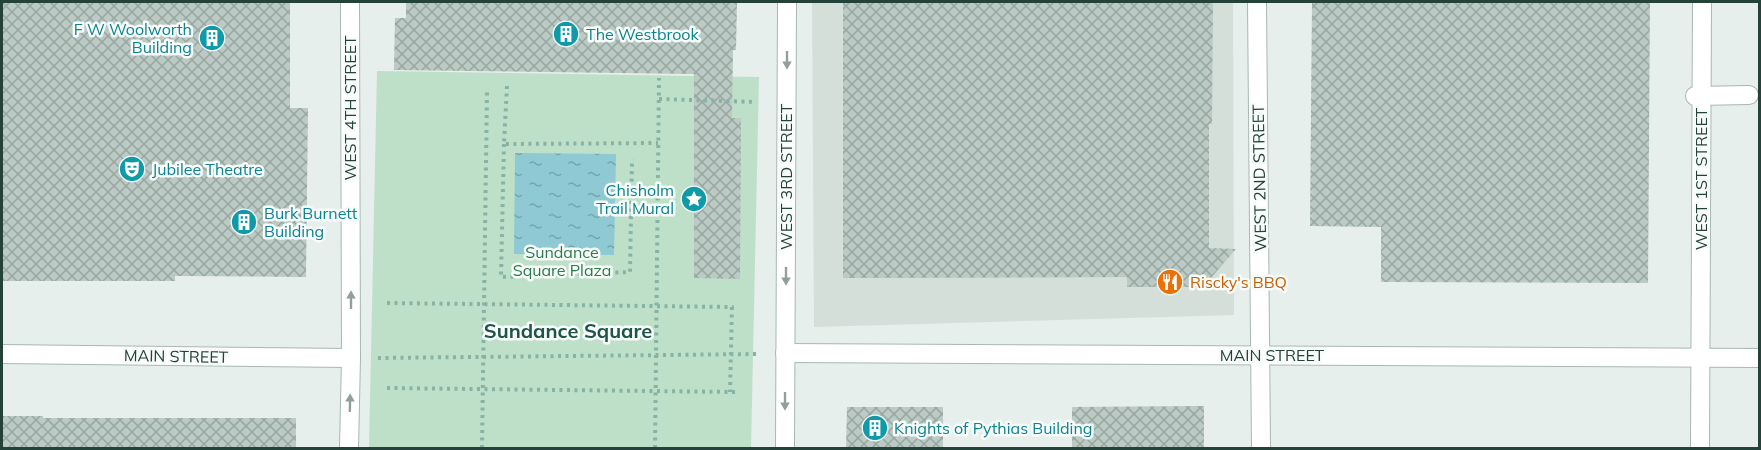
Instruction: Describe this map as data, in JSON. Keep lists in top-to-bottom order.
{
  "streets": {
    "street": [
      "WEST 4TH STREET",
      "WEST 3RD STREET",
      "WEST 2ND STREET",
      "WEST 1ST STREET",
      "MAIN STREET"
    ]
  },
  "crossings": [
    ["WEST 4TH STREET", "MAIN STREET"],
    ["WEST 3RD STREET", "MAIN STREET"],
    ["WEST 2ND STREET", "MAIN STREET"],
    ["WEST 1ST STREET", "MAIN STREET"]
  ],
  "one_way": ["WEST 4TH STREET", "WEST 3RD STREET"],
  "districts": ["Sundance Square"],
  "parks": ["Sundance Square Plaza"],
  "places": {
    "building": [
      "The Westbrook",
      "F W Woolworth Building",
      "Burk Burnett Building",
      "Knights of Pythias Building"
    ],
    "theatre": ["Jubilee Theatre"],
    "place": ["Chisholm Trail Mural"],
    "restaurant": ["Riscky's BBQ"]
  }
}
